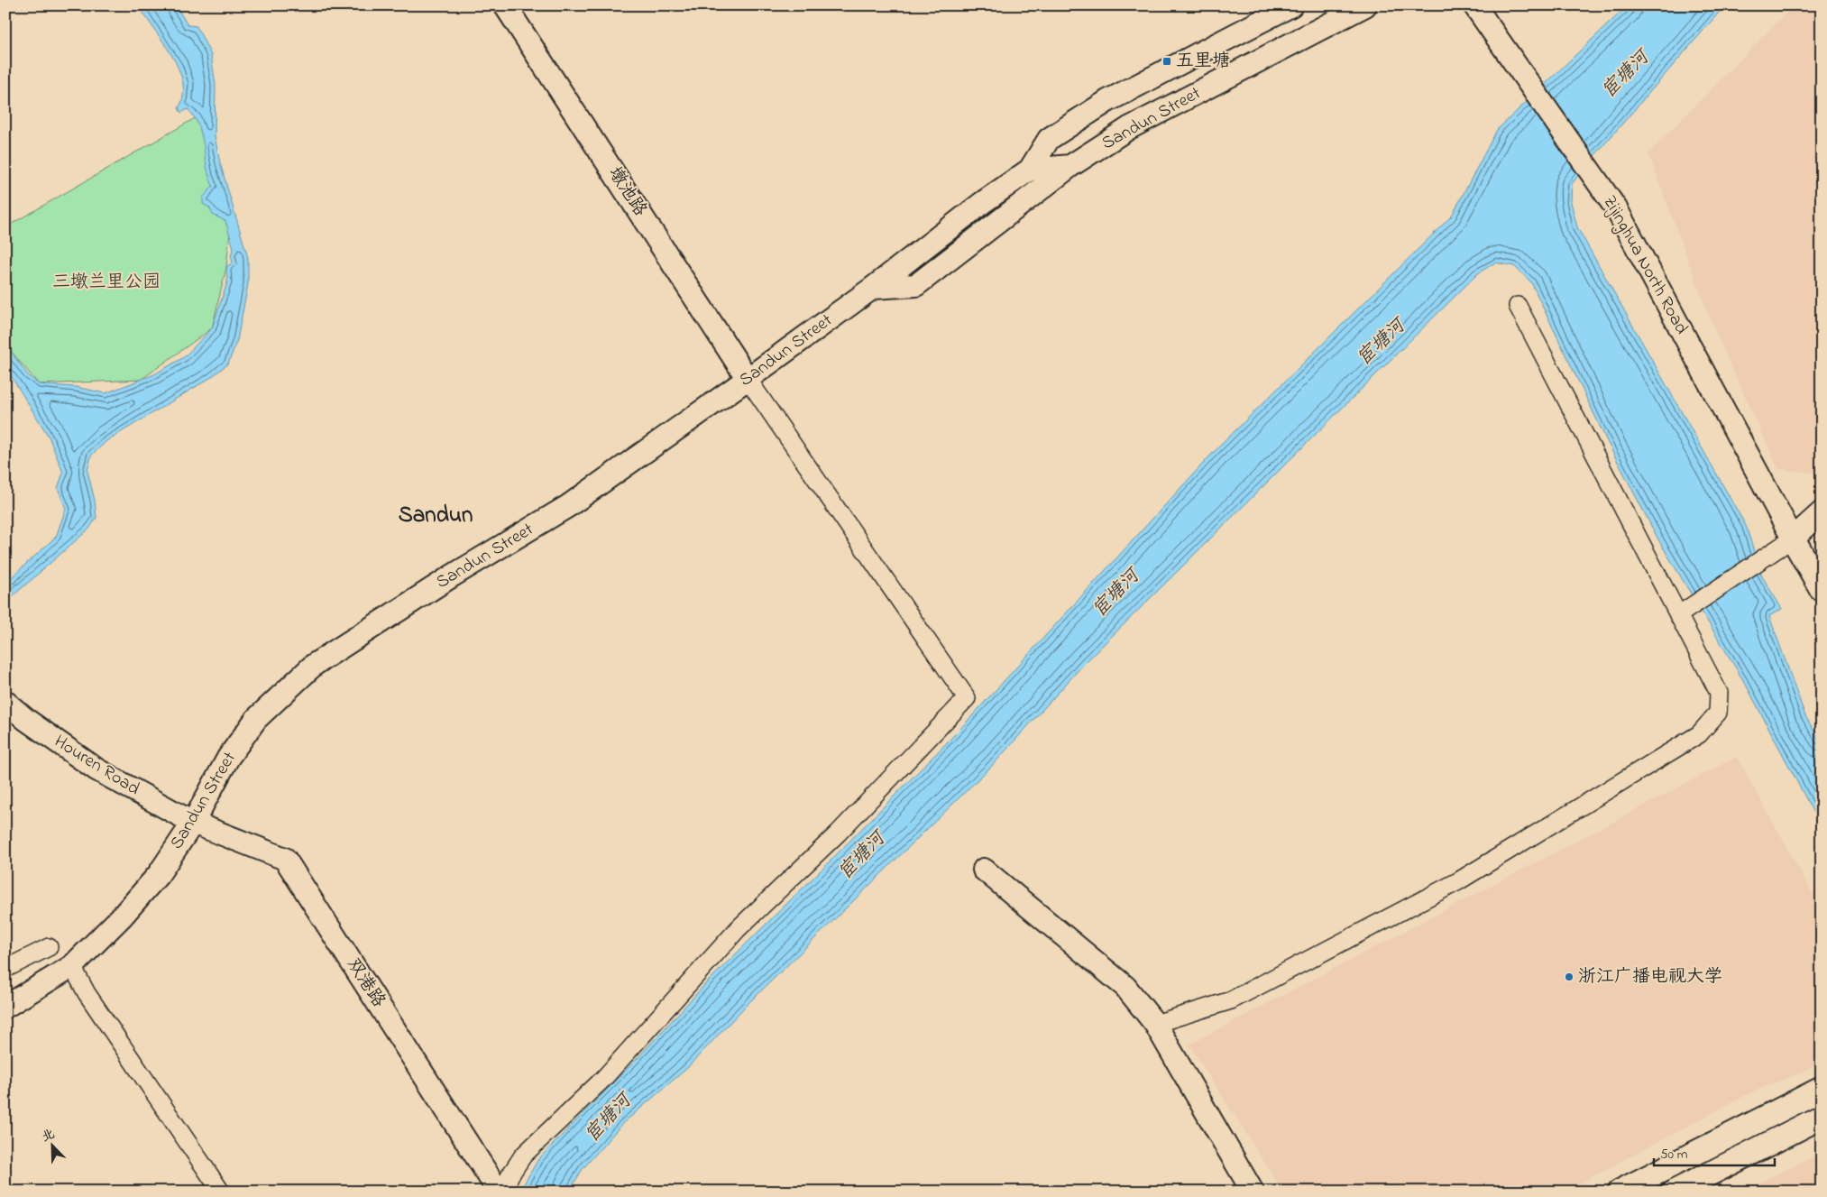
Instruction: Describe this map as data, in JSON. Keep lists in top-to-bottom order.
{
  "streets": {
    "street": [
      "Sandun Street",
      "墩池路",
      "Zijinghua North Road",
      "Houren Road",
      "双港路"
    ]
  },
  "crossings": [
    ["Sandun Street", "墩池路"],
    ["Sandun Street", "Houren Road"],
    ["Sandun Street", "双港路"],
    ["Houren Road", "双港路"]
  ],
  "districts": ["Sandun"],
  "water": ["宦塘河"],
  "parks": ["三墩兰里公园"],
  "places": {
    "transit": ["五里塘"],
    "other": ["浙江广播电视大学"]
  },
  "scale_bar": "50 m",
  "north": "top left"
}
